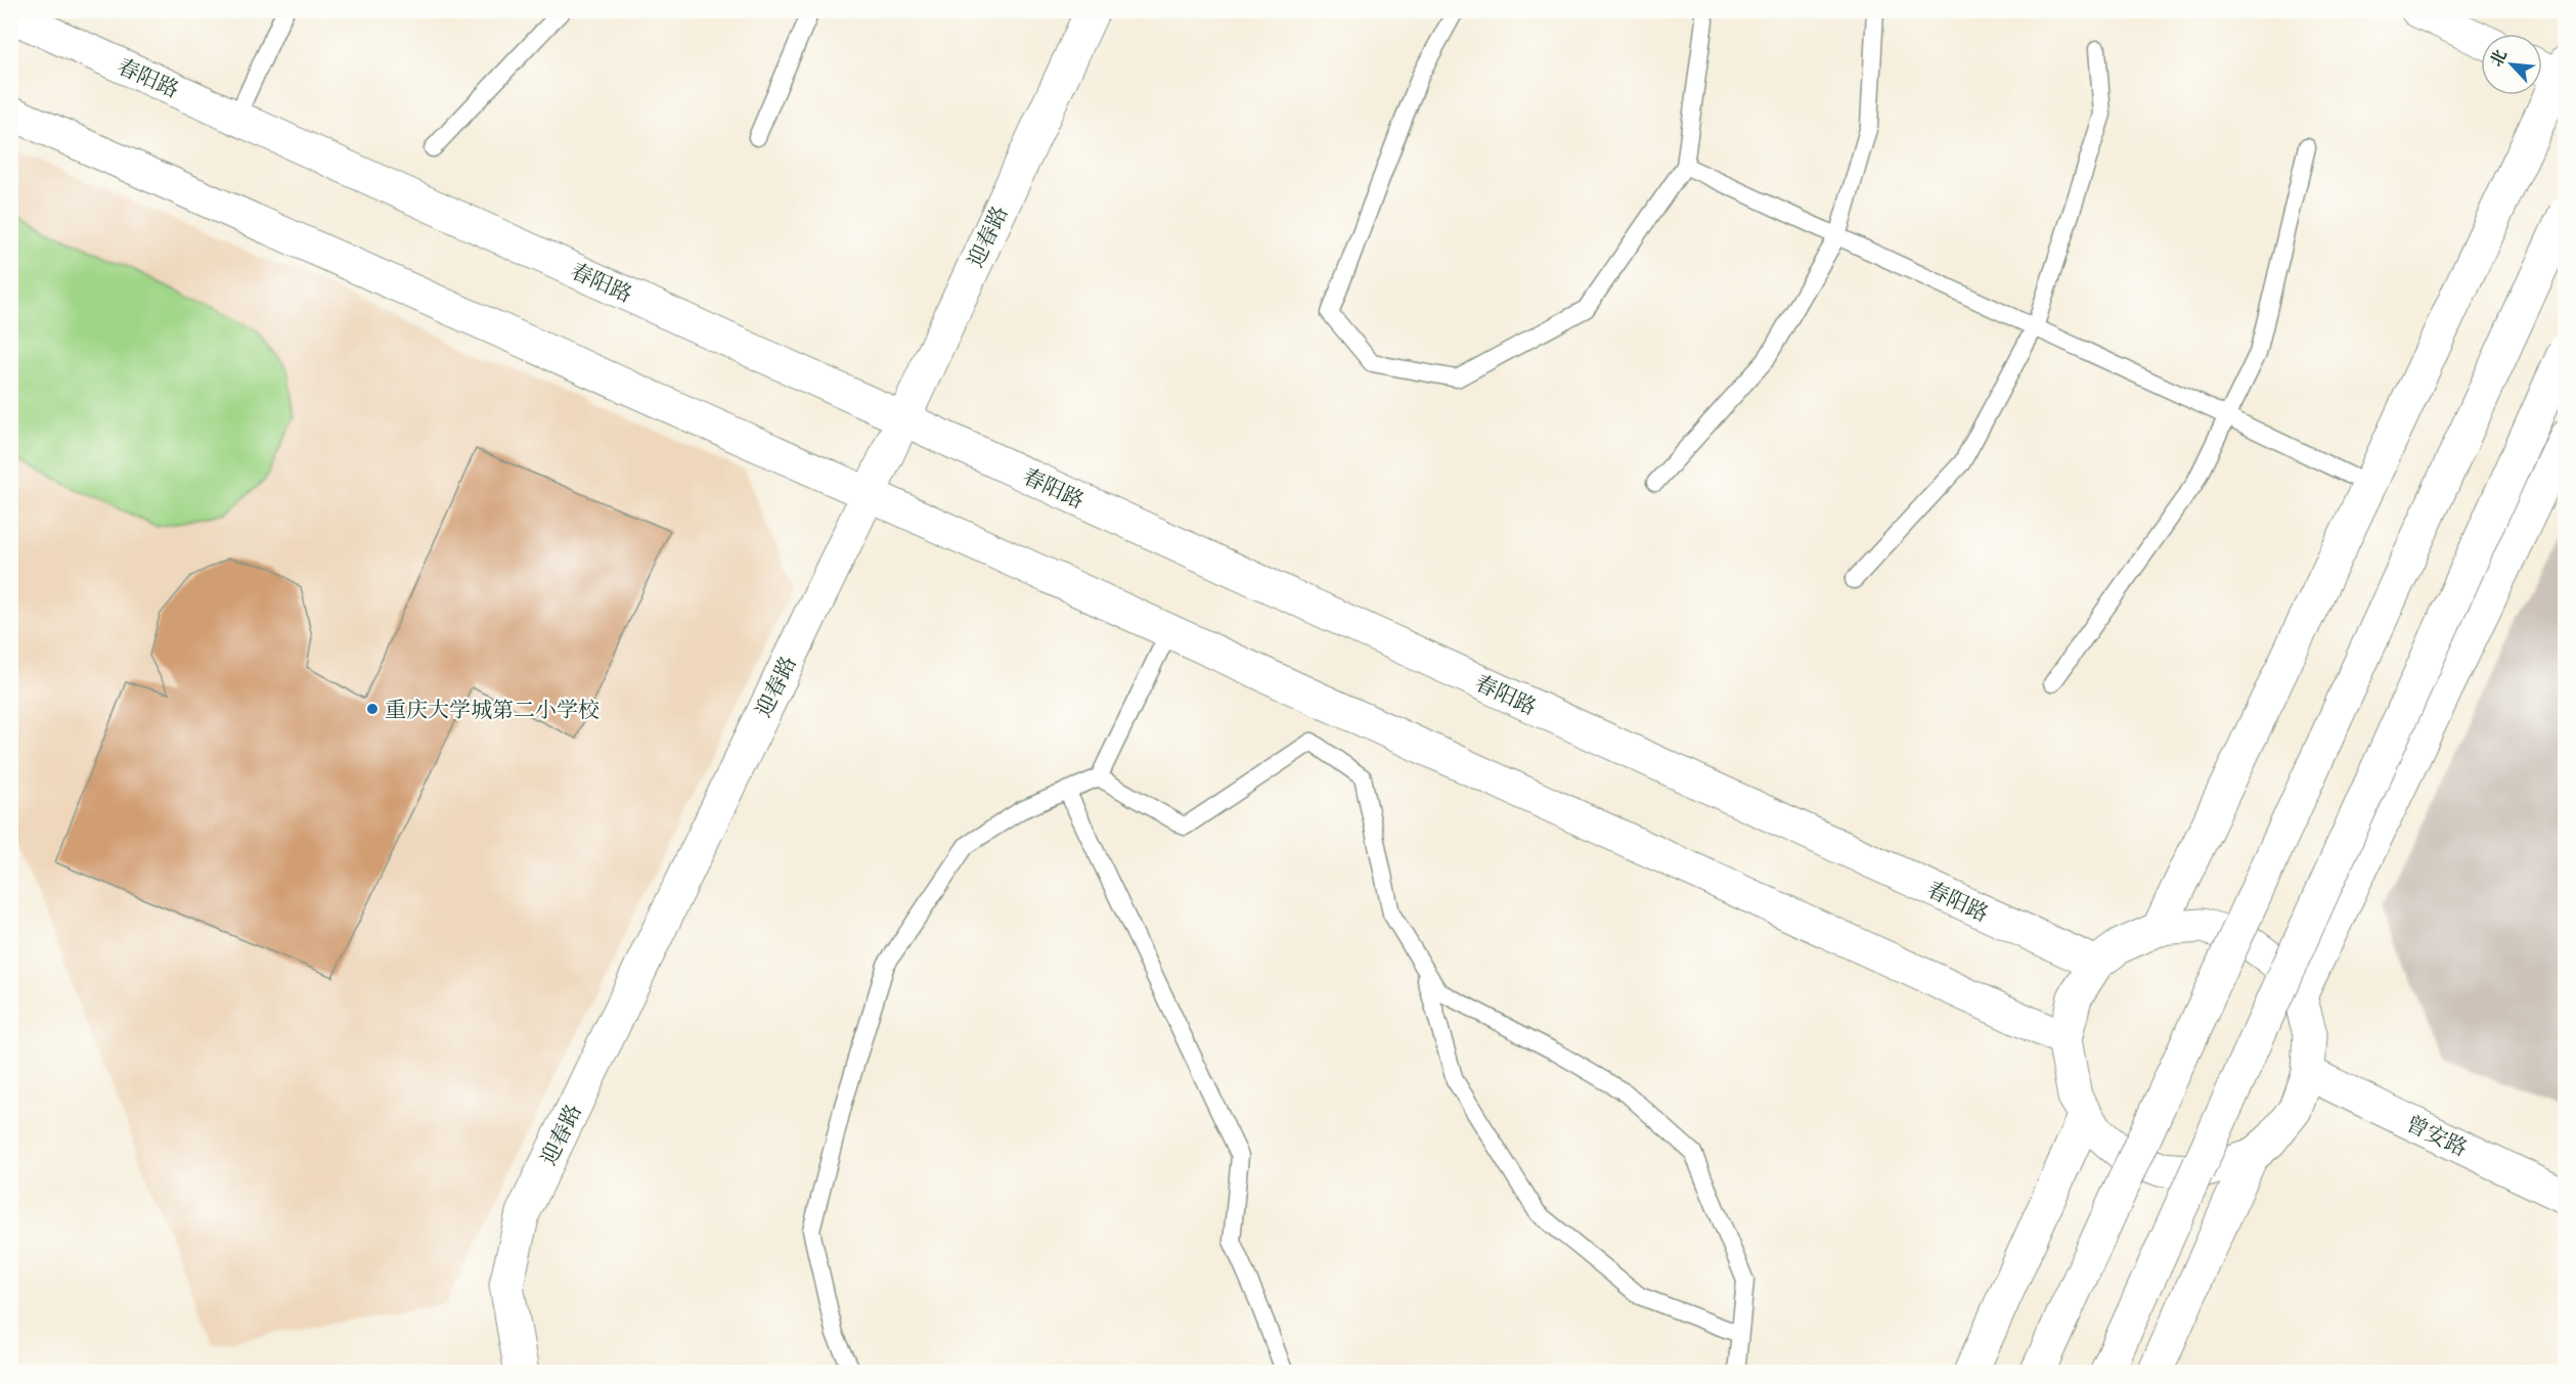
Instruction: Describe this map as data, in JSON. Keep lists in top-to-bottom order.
{
  "streets": {
    "main road": ["春阳路", "迎春路", "曾安路"]
  },
  "crossings": [
    ["春阳路", "迎春路"]
  ],
  "places": ["重庆大学城第二小学校"],
  "north": "top left"
}
